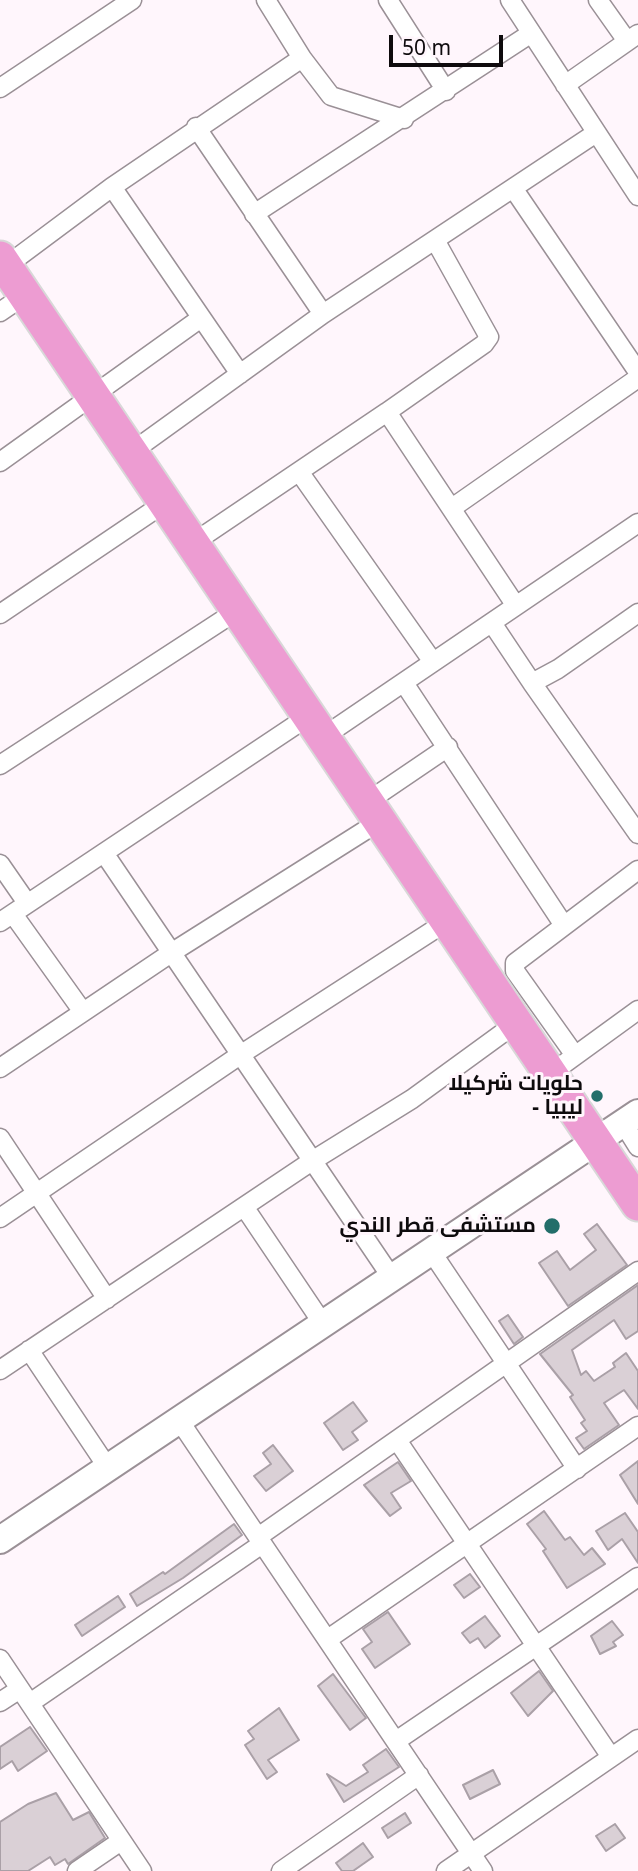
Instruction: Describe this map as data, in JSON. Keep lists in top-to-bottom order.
{
  "places": ["حلويات شركيلا - ليبيا", "مستشفى قطر الندي"],
  "scale_bar": "50 m"
}
